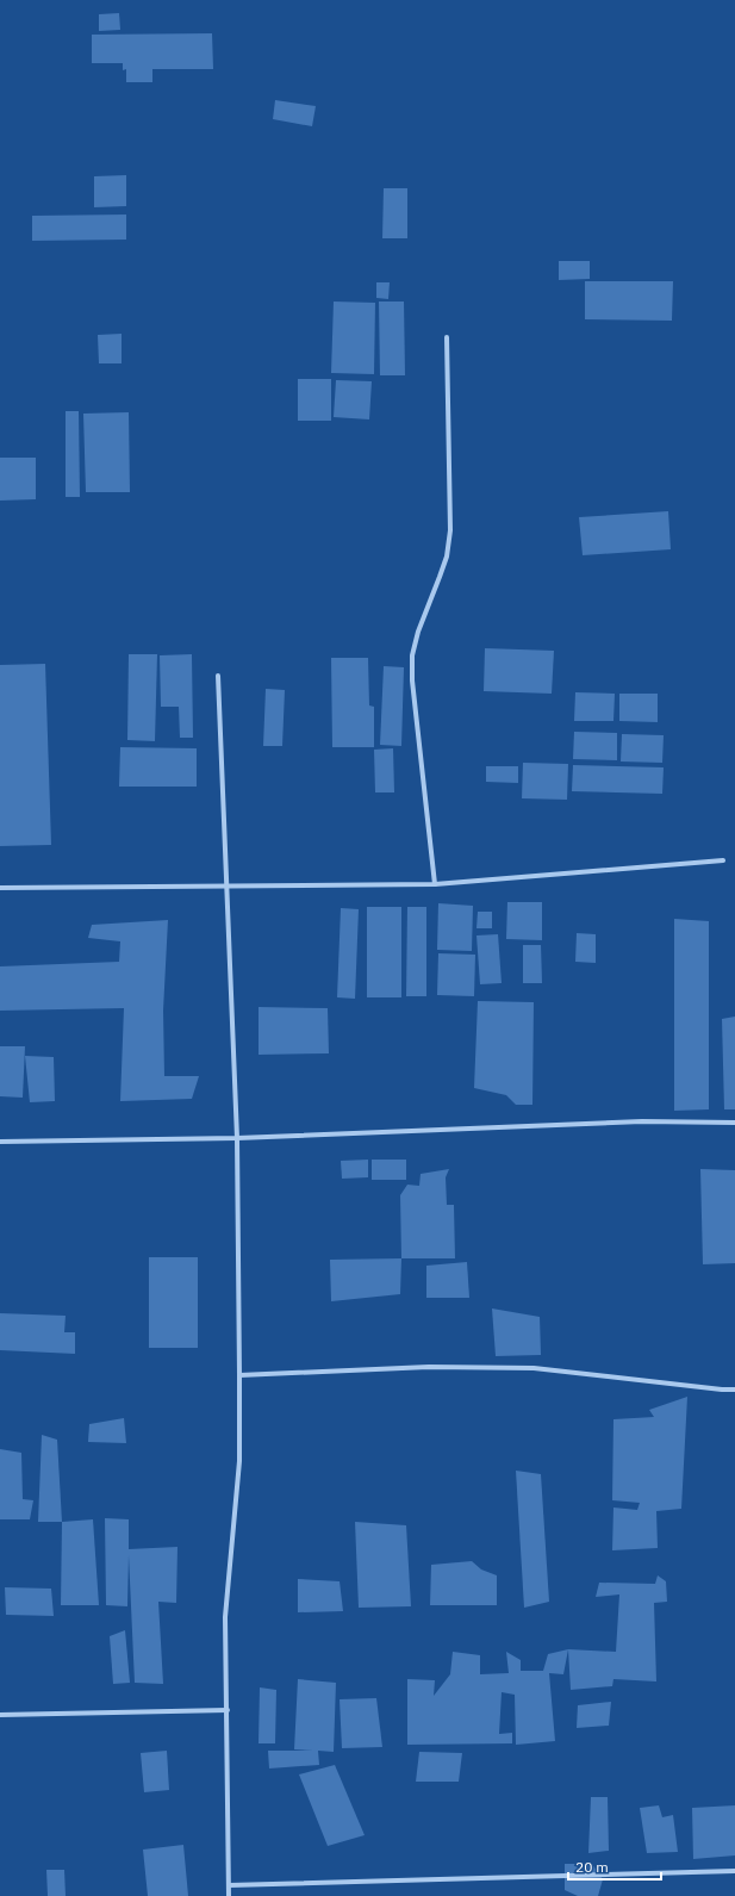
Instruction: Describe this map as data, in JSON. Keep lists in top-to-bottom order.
{
  "scale_bar": "20 m"
}
